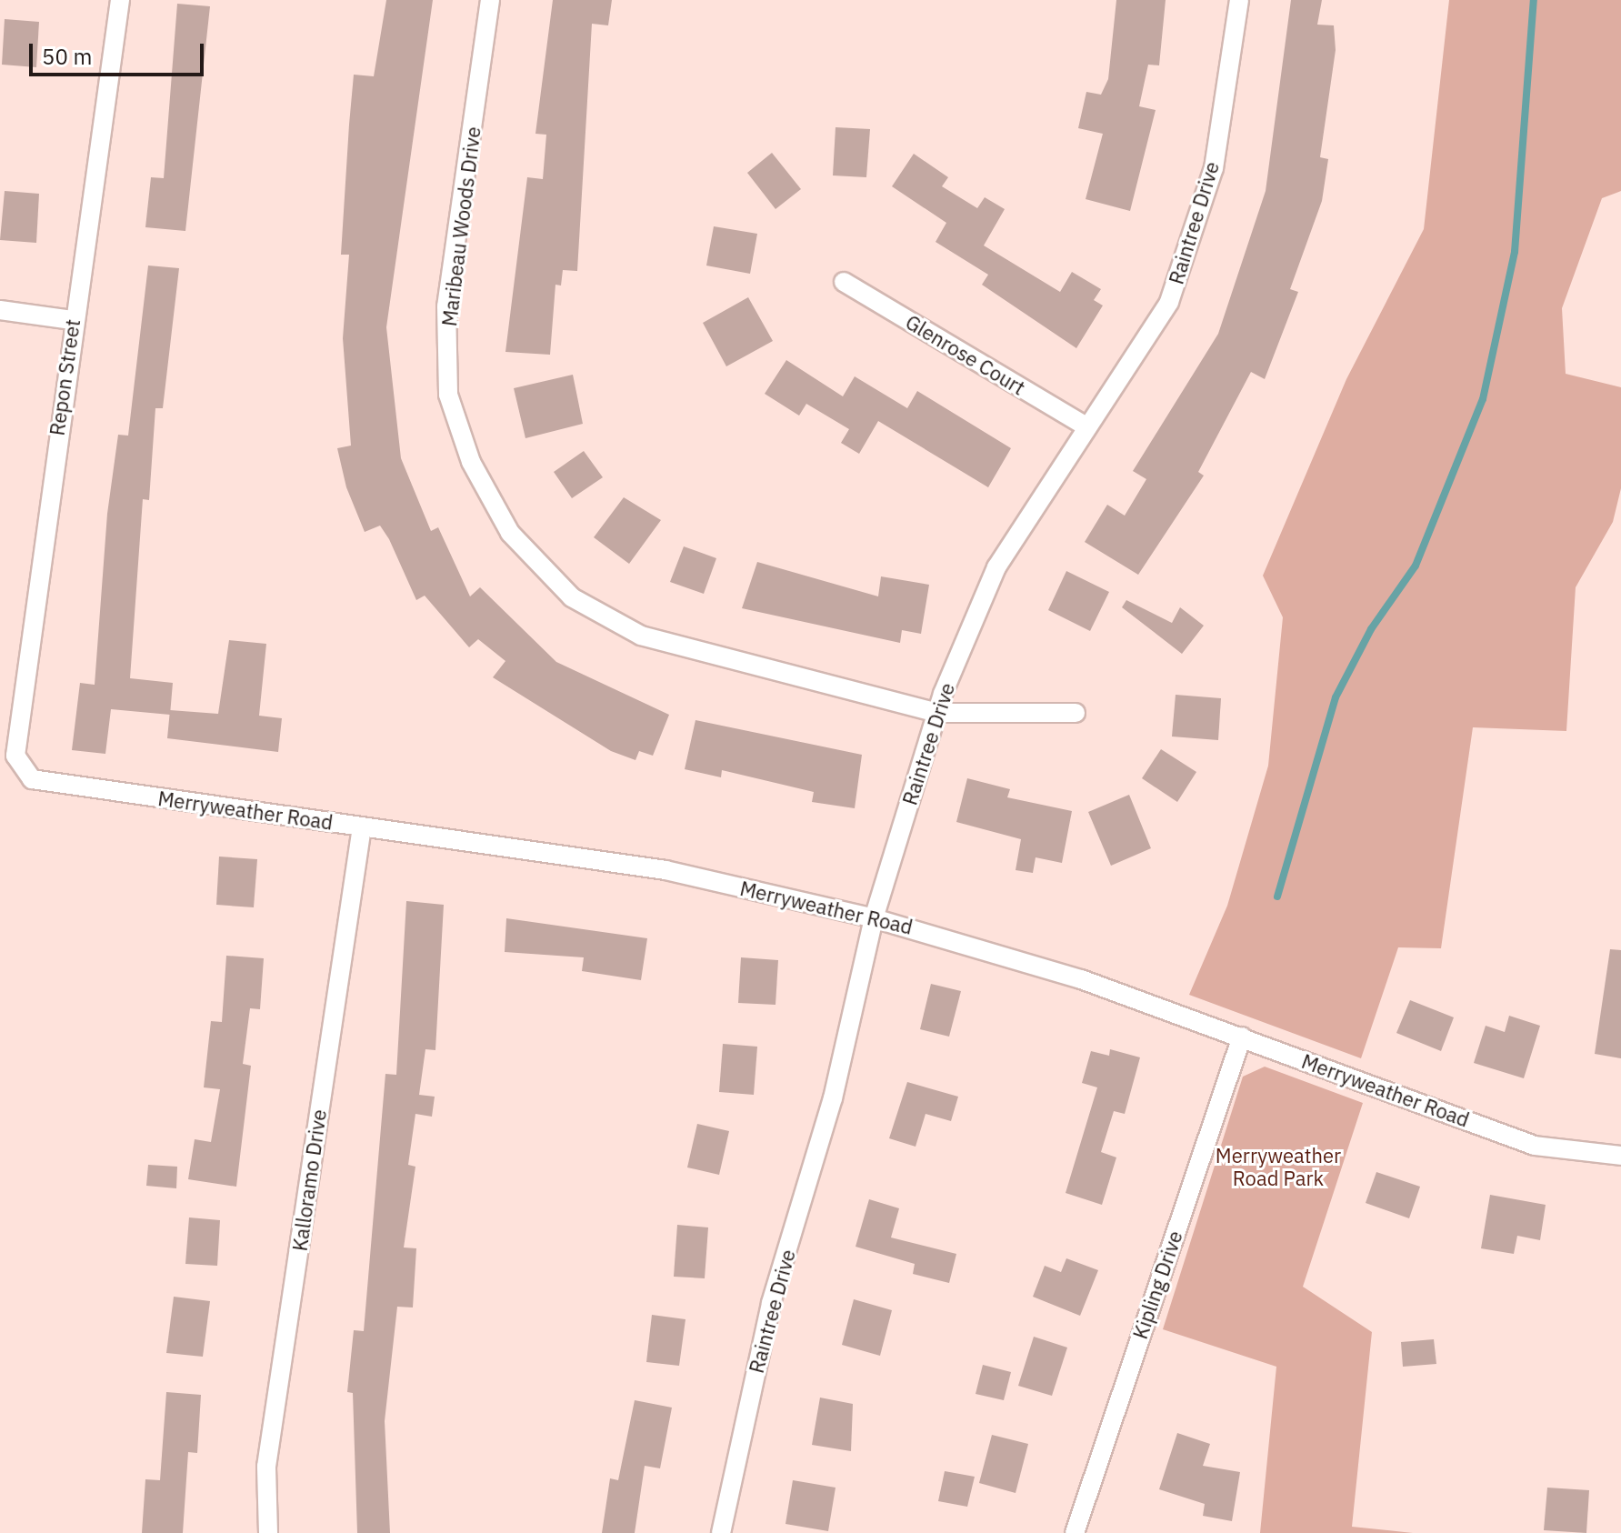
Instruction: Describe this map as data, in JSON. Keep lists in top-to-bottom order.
{
  "streets": {
    "street": [
      "Raintree Drive",
      "Maribeau Woods Drive",
      "Glenrose Court",
      "Repon Street",
      "Merryweather Road",
      "Kalloramo Drive",
      "Kipling Drive"
    ]
  },
  "crossings": [
    ["Raintree Drive", "Maribeau Woods Drive"],
    ["Raintree Drive", "Glenrose Court"],
    ["Raintree Drive", "Merryweather Road"],
    ["Repon Street", "Merryweather Road"],
    ["Merryweather Road", "Kalloramo Drive"],
    ["Merryweather Road", "Kipling Drive"]
  ],
  "parks": ["Merryweather Road Park"],
  "scale_bar": "50 m"
}
